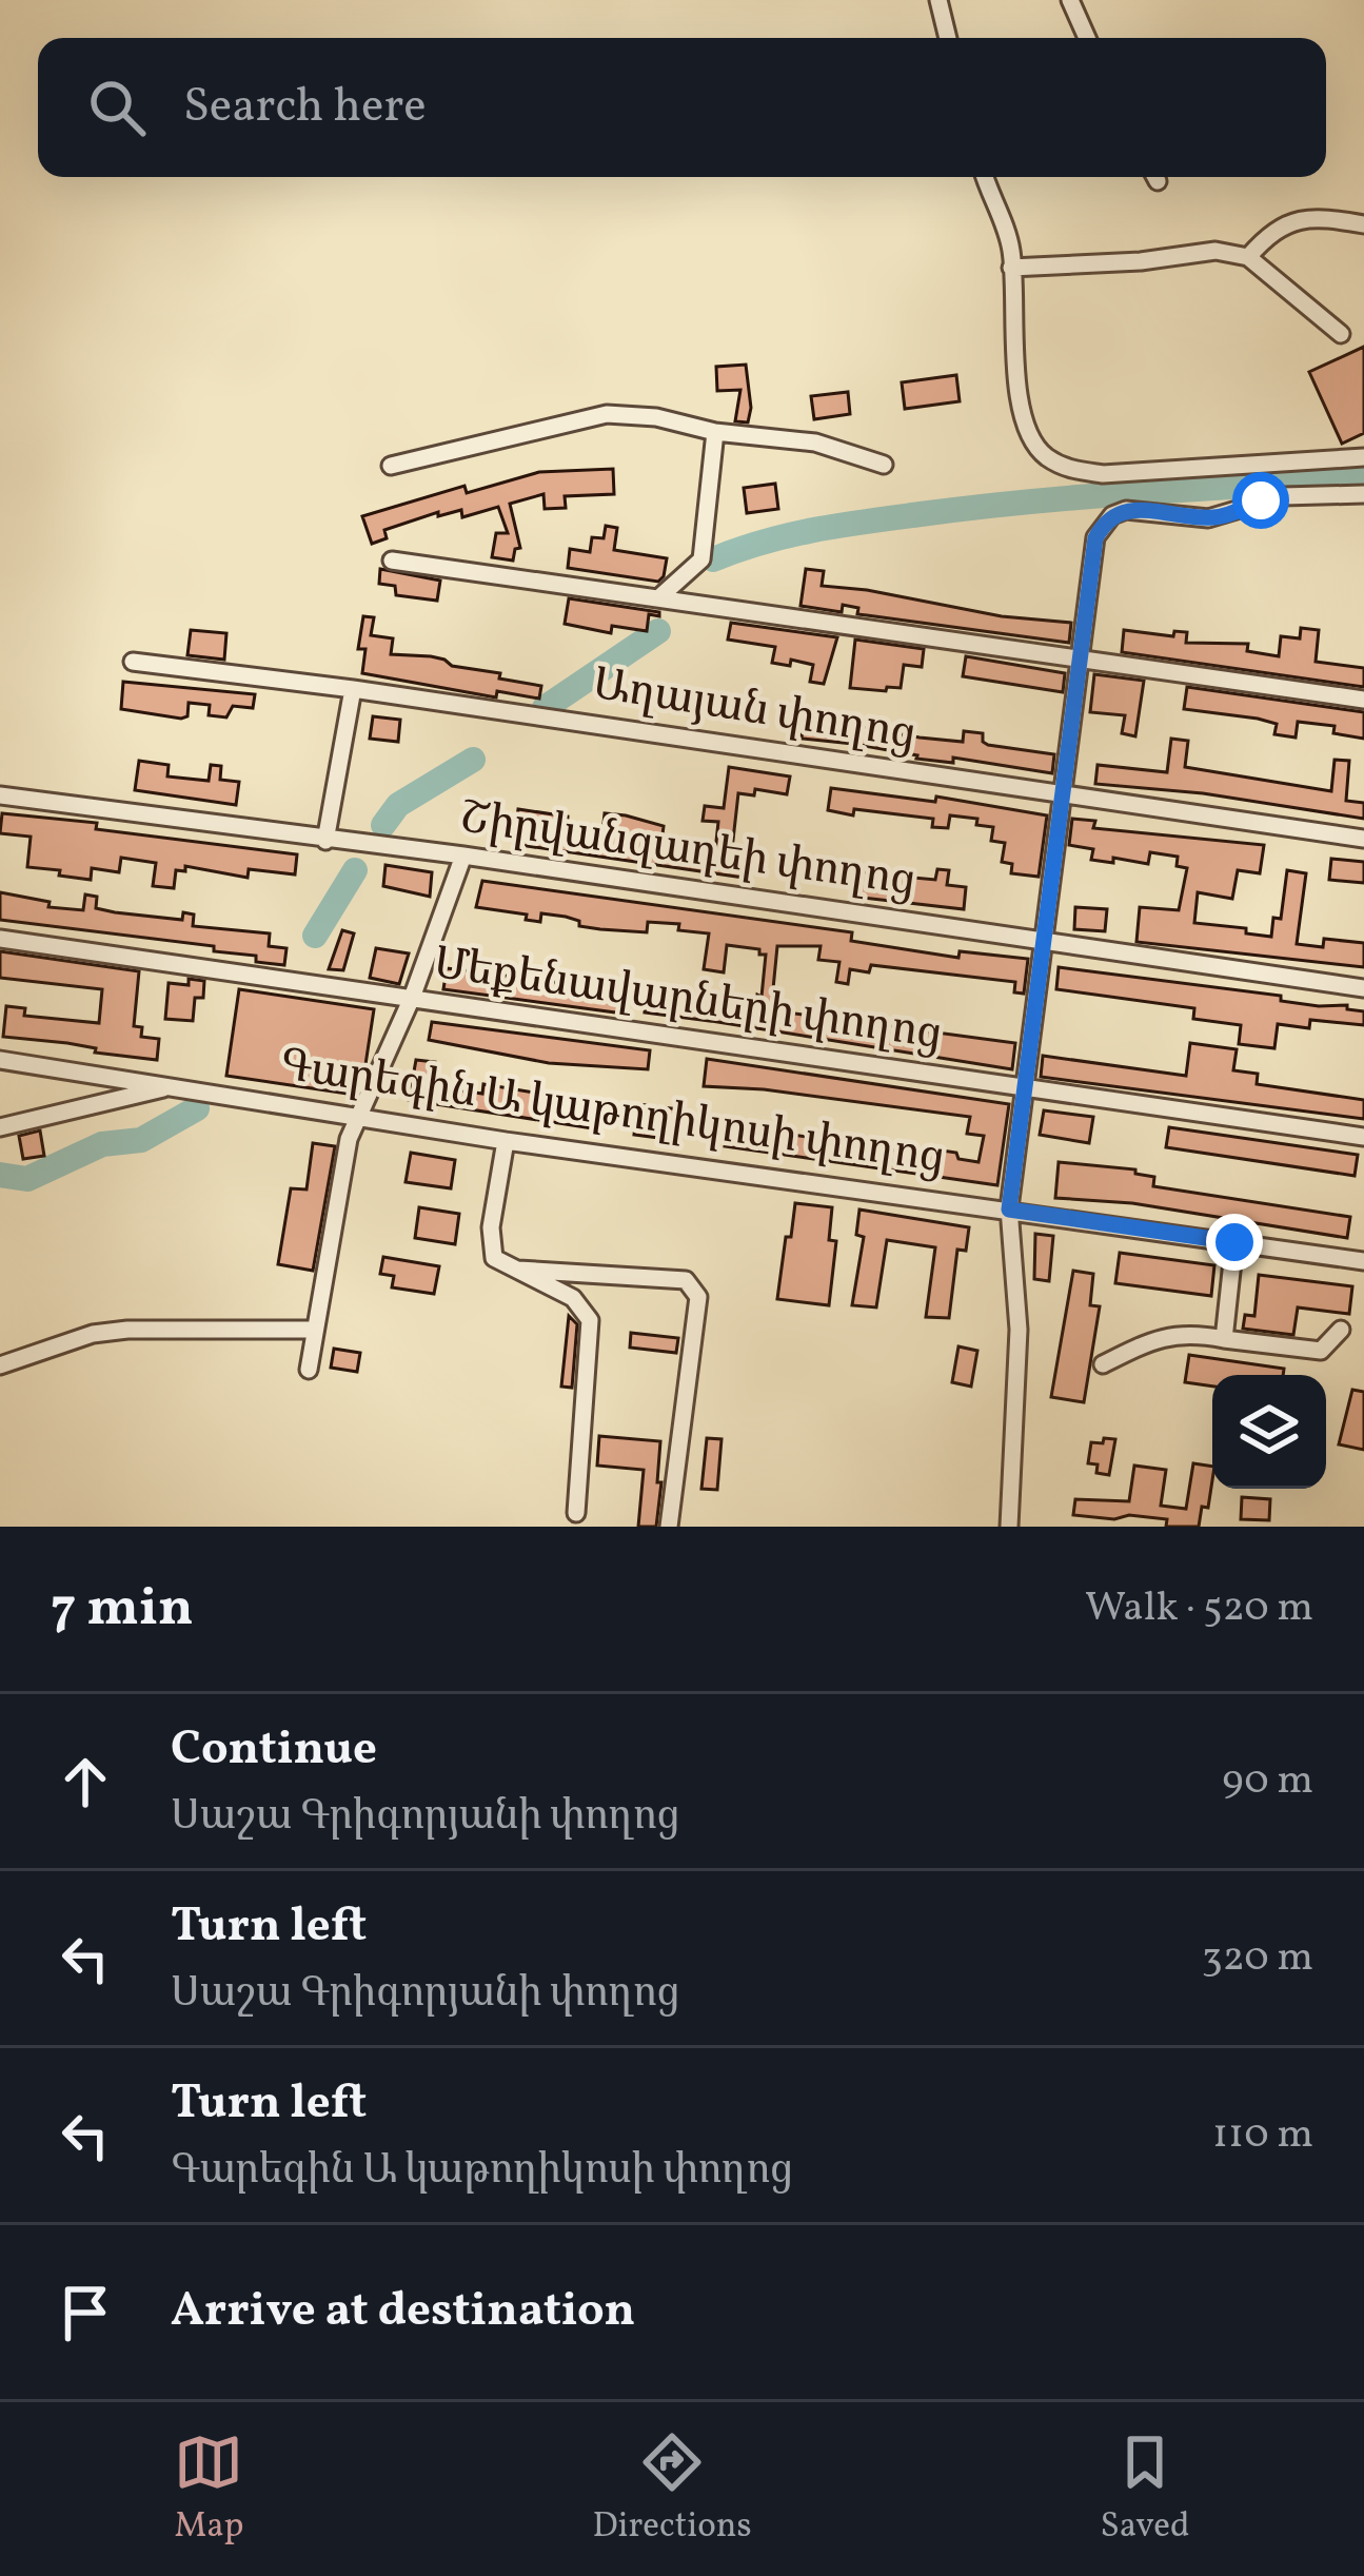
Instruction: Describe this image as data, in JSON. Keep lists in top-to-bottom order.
{
  "streets": {
    "street": [
      "Աղայան փողոց",
      "Շիրվանզադեի փողոց",
      "Մեքենավարների փողոց",
      "Գարեգին Ա կաթողիկոսի փողոց"
    ]
  },
  "page": {
    "search": "Search here",
    "heading": ["7 min", "Walk · 520 m"],
    "list": [
      ["Continue", "Սաշա Գրիգորյանի փողոց", "90 m"],
      ["Turn left", "Սաշա Գրիգորյանի փողոց", "320 m"],
      ["Turn left", "Գարեգին Ա կաթողիկոսի փողոց", "110 m"],
      "Arrive at destination"
    ],
    "nav": ["Map", "Directions", "Saved"]
  }
}
